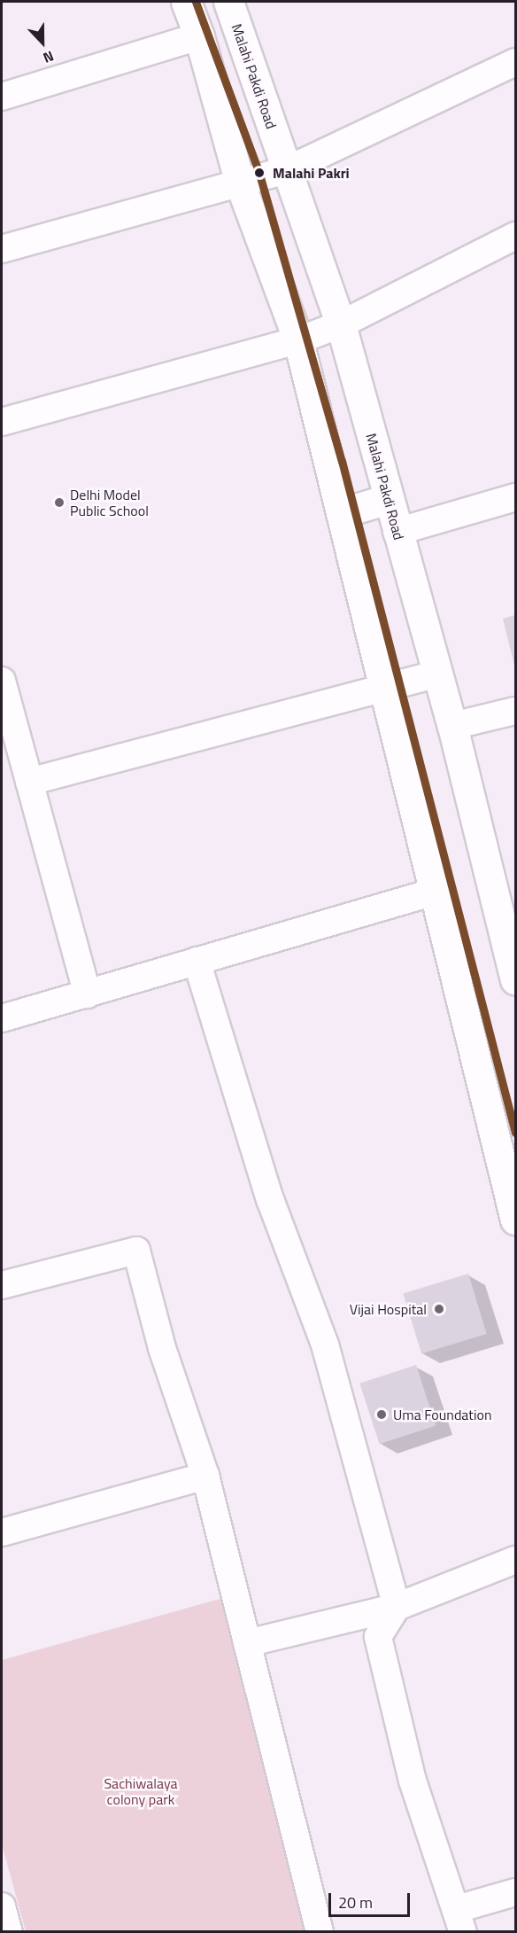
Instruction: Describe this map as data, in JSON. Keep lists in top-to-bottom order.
{
  "streets": {
    "main road": ["Malahi Pakdi Road"]
  },
  "parks": ["Sachiwalaya colony park"],
  "places": [
    "Malahi Pakri",
    "Delhi Model Public School",
    "Vijai Hospital",
    "Uma Foundation"
  ],
  "scale_bar": "20 m",
  "north": "bottom"
}
